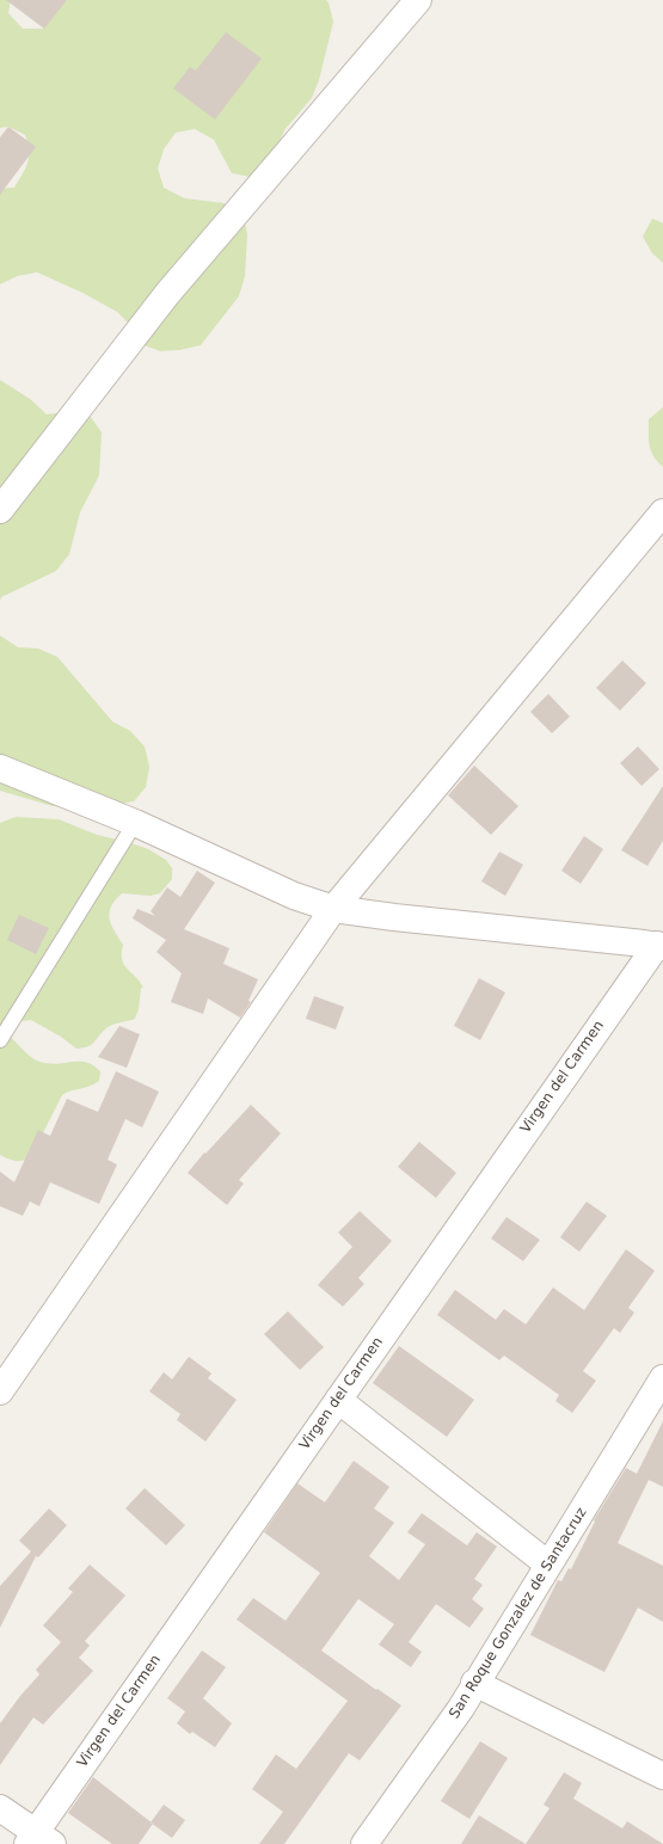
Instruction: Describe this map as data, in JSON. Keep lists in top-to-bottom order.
{
  "streets": {
    "street": ["Virgen del Carmen", "San Roque Gonzalez de Santacruz"]
  }
}
